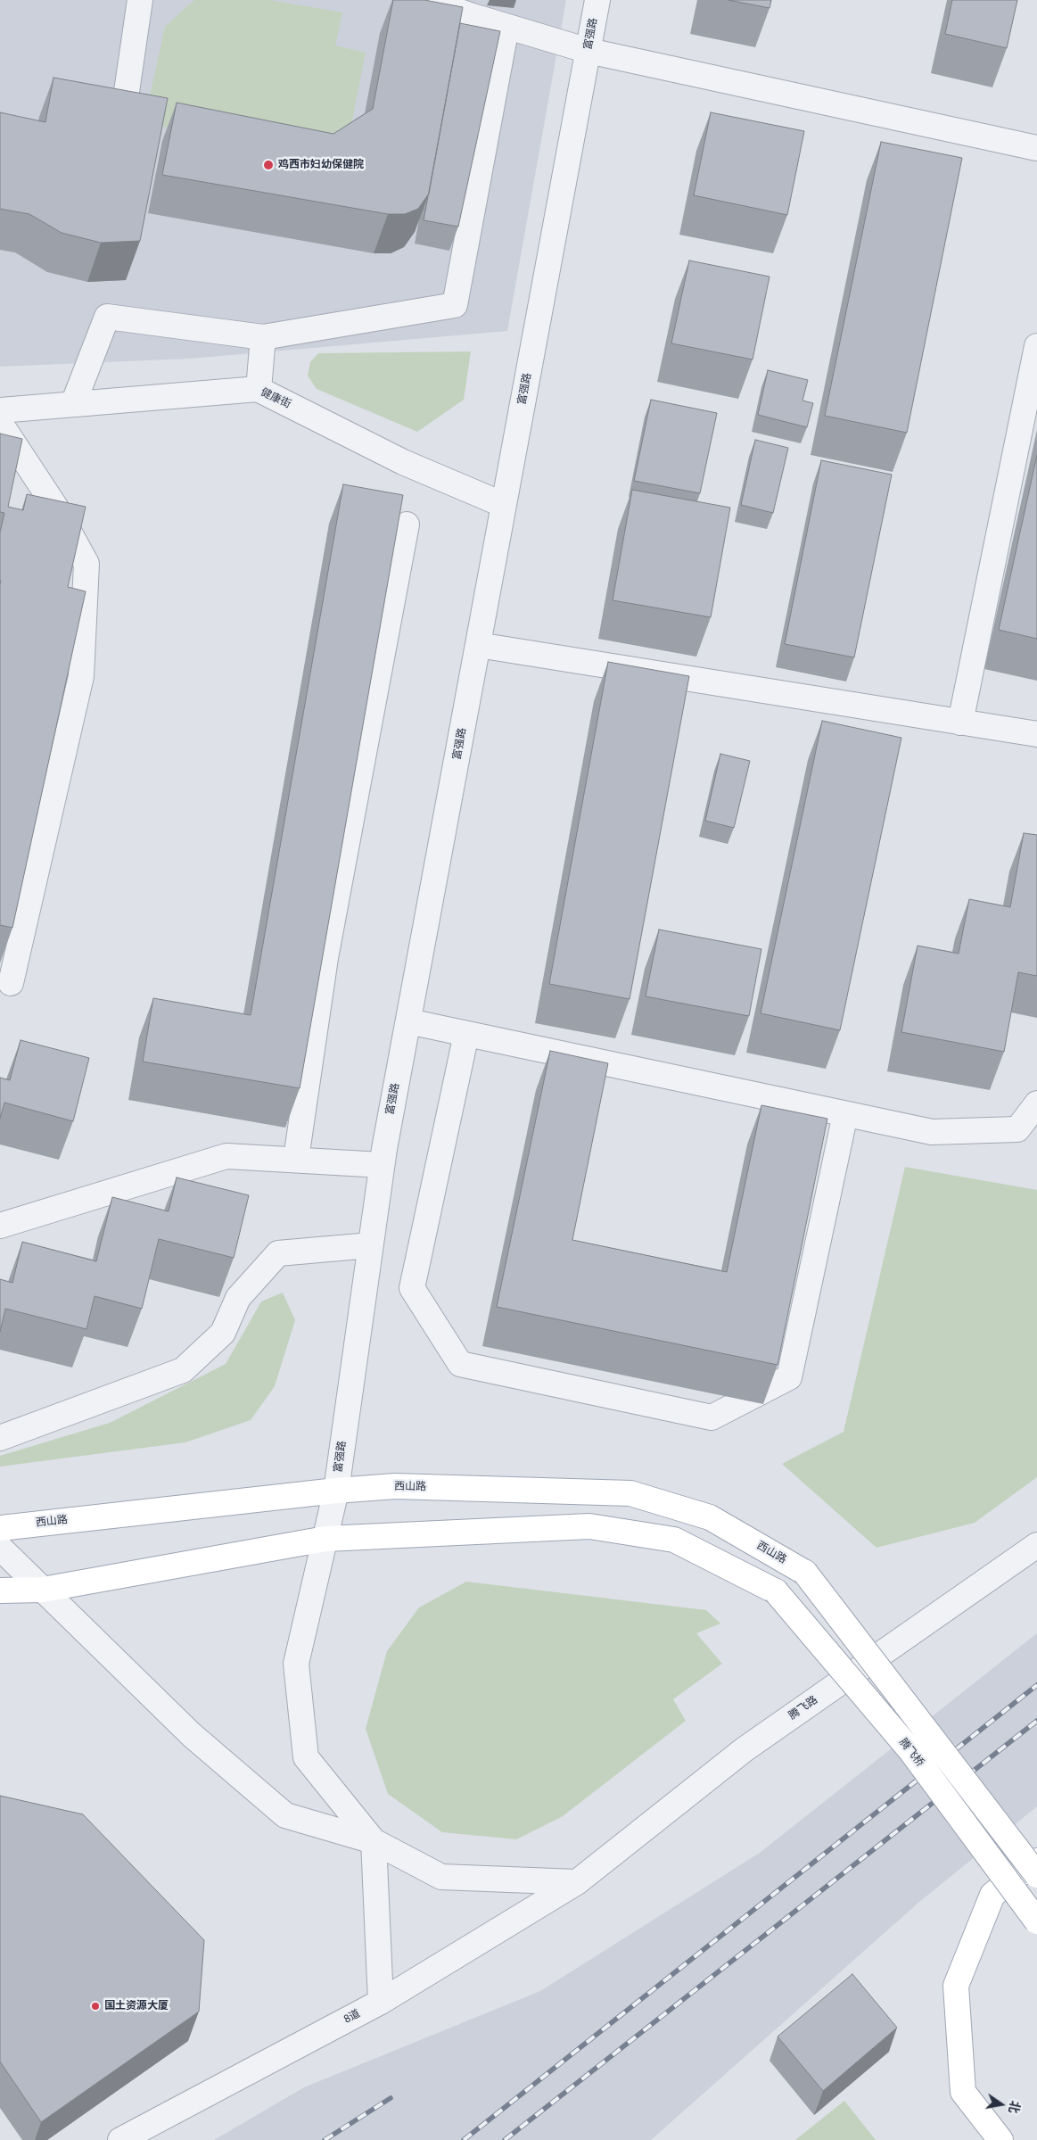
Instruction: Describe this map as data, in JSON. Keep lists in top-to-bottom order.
{
  "streets": {
    "main road": ["西山路", "腾飞桥"],
    "street": [
      "富强路",
      "健康街",
      "腾飞路",
      "8道"
    ]
  },
  "crossings": [
    ["富强路", "健康街"],
    ["富强路", "西山路"],
    ["富强路", "腾飞桥"],
    ["腾飞路", "8道"]
  ],
  "places": ["鸡西市妇幼保健院", "国土资源大厦"],
  "north": "right"
}
